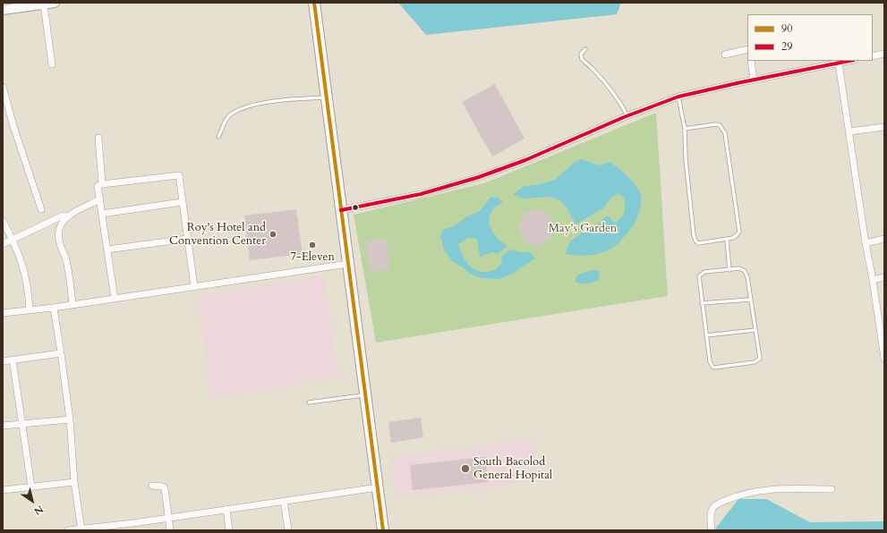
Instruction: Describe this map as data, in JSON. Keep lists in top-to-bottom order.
{
  "parks": ["May's Garden"],
  "places": ["Roy's Hotel and Convention Center", "7-Eleven", "South Bacolod General Hopital"],
  "lines": ["transit line 90", "transit line 29"],
  "legend": ["90", "29"],
  "north": "bottom right"
}
